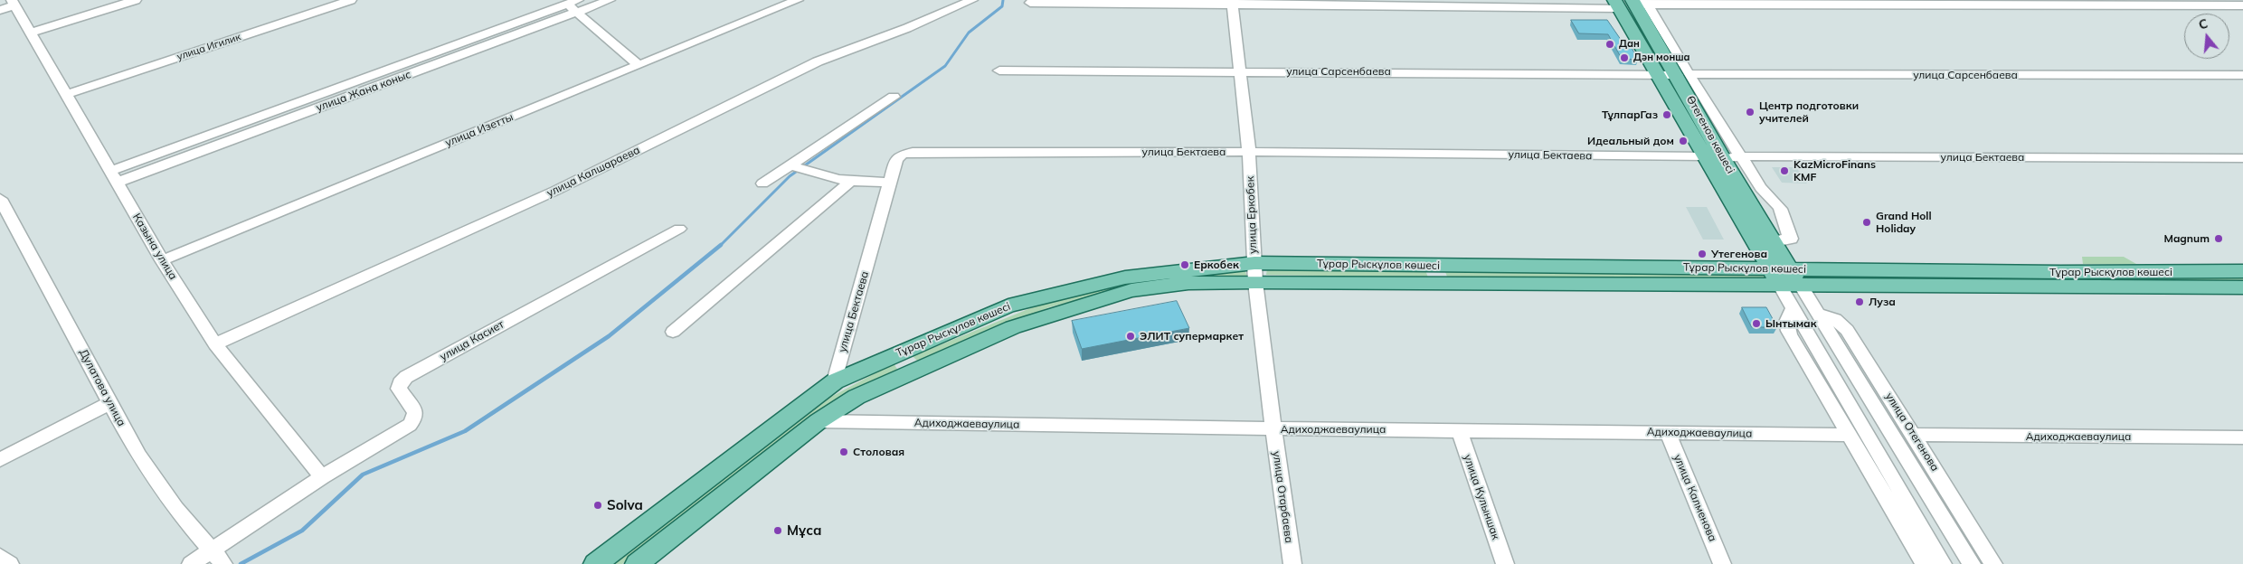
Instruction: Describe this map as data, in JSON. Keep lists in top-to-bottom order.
{
  "streets": {
    "main road": ["Өтегенов көшесі", "Тұрар Рыскұлов көшесі"],
    "street": [
      "улица Игилик",
      "улица Сарсенбаева",
      "улица Жана коныс",
      "улица Изетты",
      "улица Бектаева",
      "улица Калшараева",
      "улица Еркобек",
      "Казына улица",
      "улица Касиет",
      "Дулатова улица",
      "Адиходжаеваулица",
      "улица Отегенова",
      "улица Отарбаева",
      "улица Кулыншак",
      "улица Калменова"
    ]
  },
  "crossings": [
    ["улица Игилик", "Казына улица"],
    ["улица Сарсенбаева", "Өтегенов көшесі"],
    ["улица Сарсенбаева", "улица Еркобек"],
    ["улица Жана коныс", "Казына улица"],
    ["улица Изетты", "Казына улица"],
    ["Өтегенов көшесі", "улица Бектаева"],
    ["Өтегенов көшесі", "Тұрар Рыскұлов көшесі"],
    ["улица Бектаева", "улица Еркобек"],
    ["улица Бектаева", "Тұрар Рыскұлов көшесі"],
    ["улица Калшараева", "Казына улица"],
    ["улица Еркобек", "Тұрар Рыскұлов көшесі"],
    ["улица Еркобек", "Адиходжаеваулица"],
    ["улица Еркобек", "улица Отарбаева"],
    ["Казына улица", "улица Касиет"],
    ["Тұрар Рыскұлов көшесі", "Адиходжаеваулица"],
    ["Тұрар Рыскұлов көшесі", "улица Отегенова"],
    ["Адиходжаеваулица", "улица Отегенова"],
    ["Адиходжаеваулица", "улица Отарбаева"],
    ["Адиходжаеваулица", "улица Кулыншак"],
    ["Адиходжаеваулица", "улица Калменова"]
  ],
  "places": [
    "Дан",
    "Дән монша",
    "Центр подготовки учителей",
    "ТұлпарГаз",
    "Идеальный дом",
    "KazMicroFinans KMF",
    "Grand Holl Holiday",
    "Magnum",
    "Утегенова",
    "Еркобек",
    "Луза",
    "Ынтымак",
    "ЭЛИТ супермаркет",
    "Столовая",
    "Solva",
    "Мұса"
  ],
  "north": "top"
}
